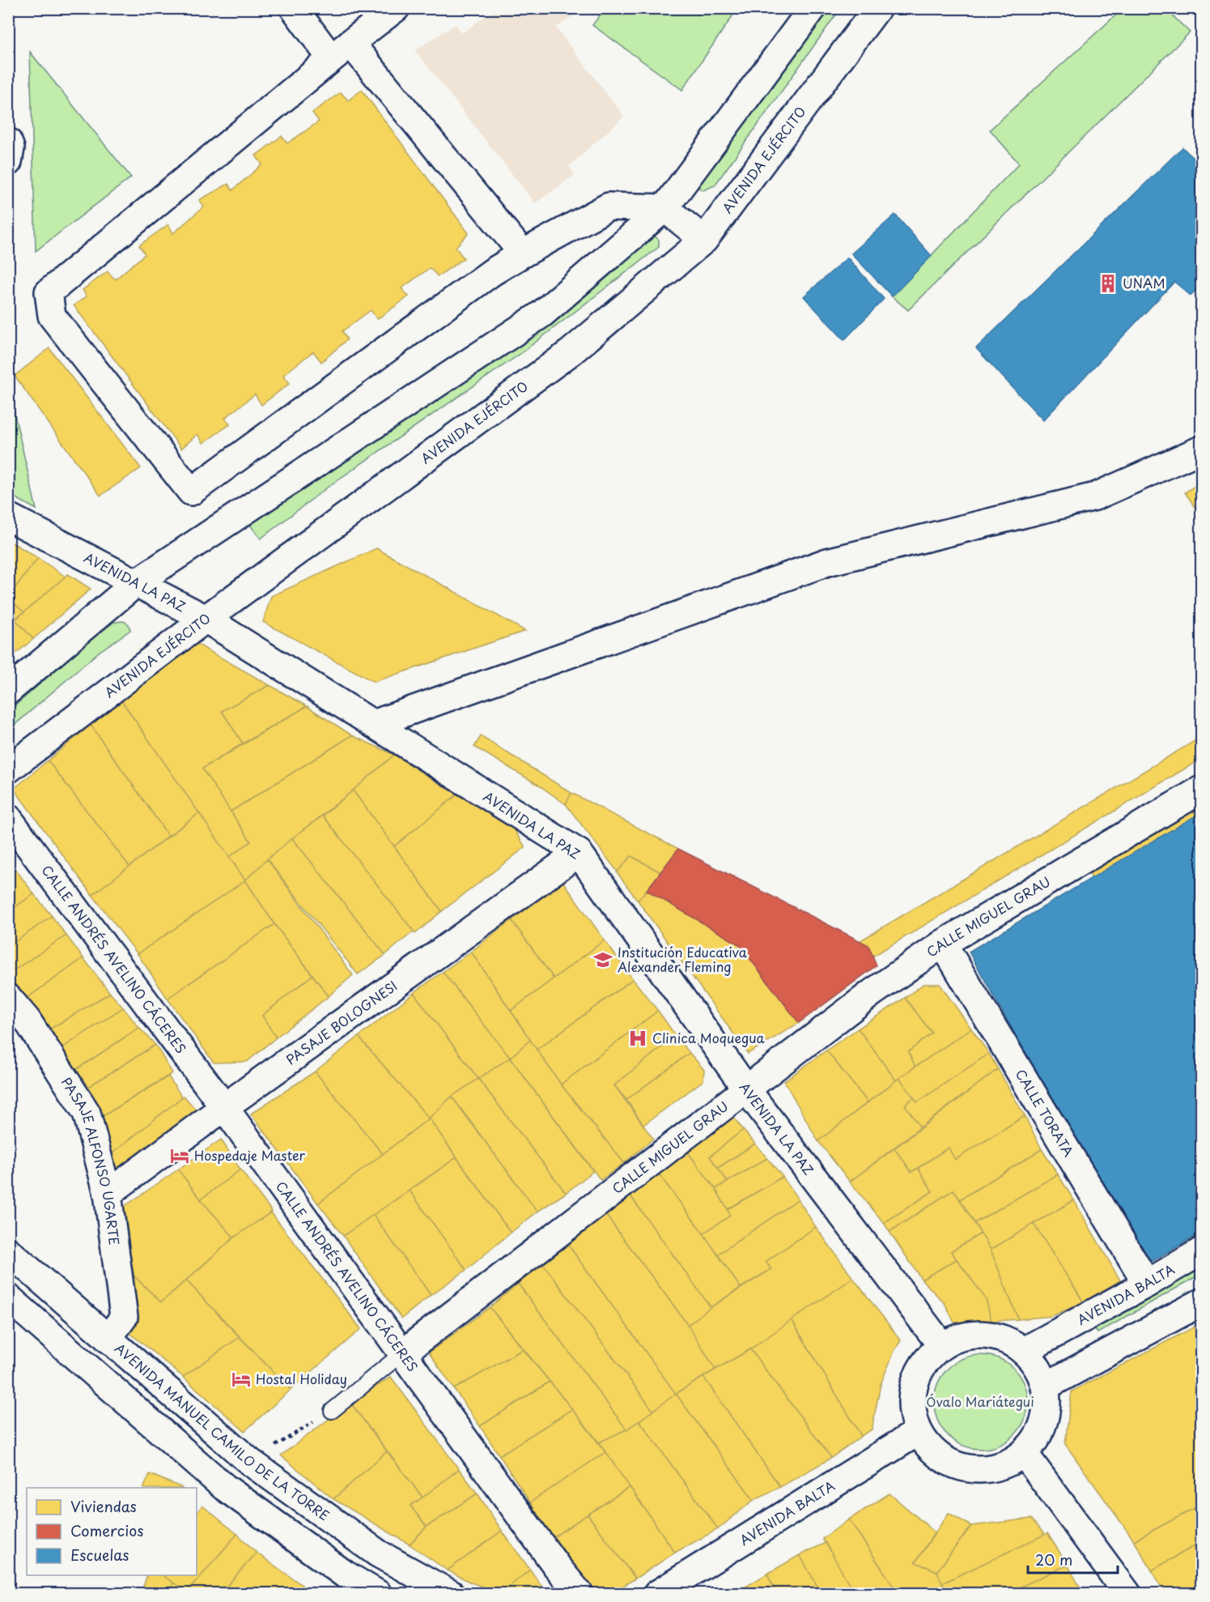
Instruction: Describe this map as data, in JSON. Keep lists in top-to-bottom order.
{
  "streets": {
    "street": [
      "AVENIDA EJÉRCITO",
      "AVENIDA LA PAZ",
      "CALLE MIGUEL GRAU",
      "CALLE ANDRÉS AVELINO CÁCERES",
      "PASAJE BOLOGNESI",
      "CALLE TORATA",
      "PASAJE ALFONSO UGARTE",
      "AVENIDA BALTA",
      "AVENIDA MANUEL CAMILO DE LA TORRE"
    ]
  },
  "crossings": [
    ["AVENIDA EJÉRCITO", "AVENIDA LA PAZ"],
    ["AVENIDA LA PAZ", "CALLE MIGUEL GRAU"],
    ["AVENIDA LA PAZ", "PASAJE BOLOGNESI"],
    ["AVENIDA LA PAZ", "AVENIDA BALTA"],
    ["CALLE MIGUEL GRAU", "CALLE ANDRÉS AVELINO CÁCERES"],
    ["CALLE MIGUEL GRAU", "CALLE TORATA"],
    ["CALLE ANDRÉS AVELINO CÁCERES", "PASAJE BOLOGNESI"],
    ["PASAJE BOLOGNESI", "PASAJE ALFONSO UGARTE"],
    ["CALLE TORATA", "AVENIDA BALTA"],
    ["PASAJE ALFONSO UGARTE", "AVENIDA MANUEL CAMILO DE LA TORRE"]
  ],
  "parks": ["Óvalo Mariátegui"],
  "places": {
    "building": ["UNAM"],
    "school or university": ["Institución Educativa Alexander Fleming"],
    "hospital": ["Clinica Moquegua"],
    "hotel": ["Hospedaje Master", "Hostal Holiday"]
  },
  "legend": ["Viviendas", "Comercios", "Escuelas"],
  "scale_bar": "20 m"
}
